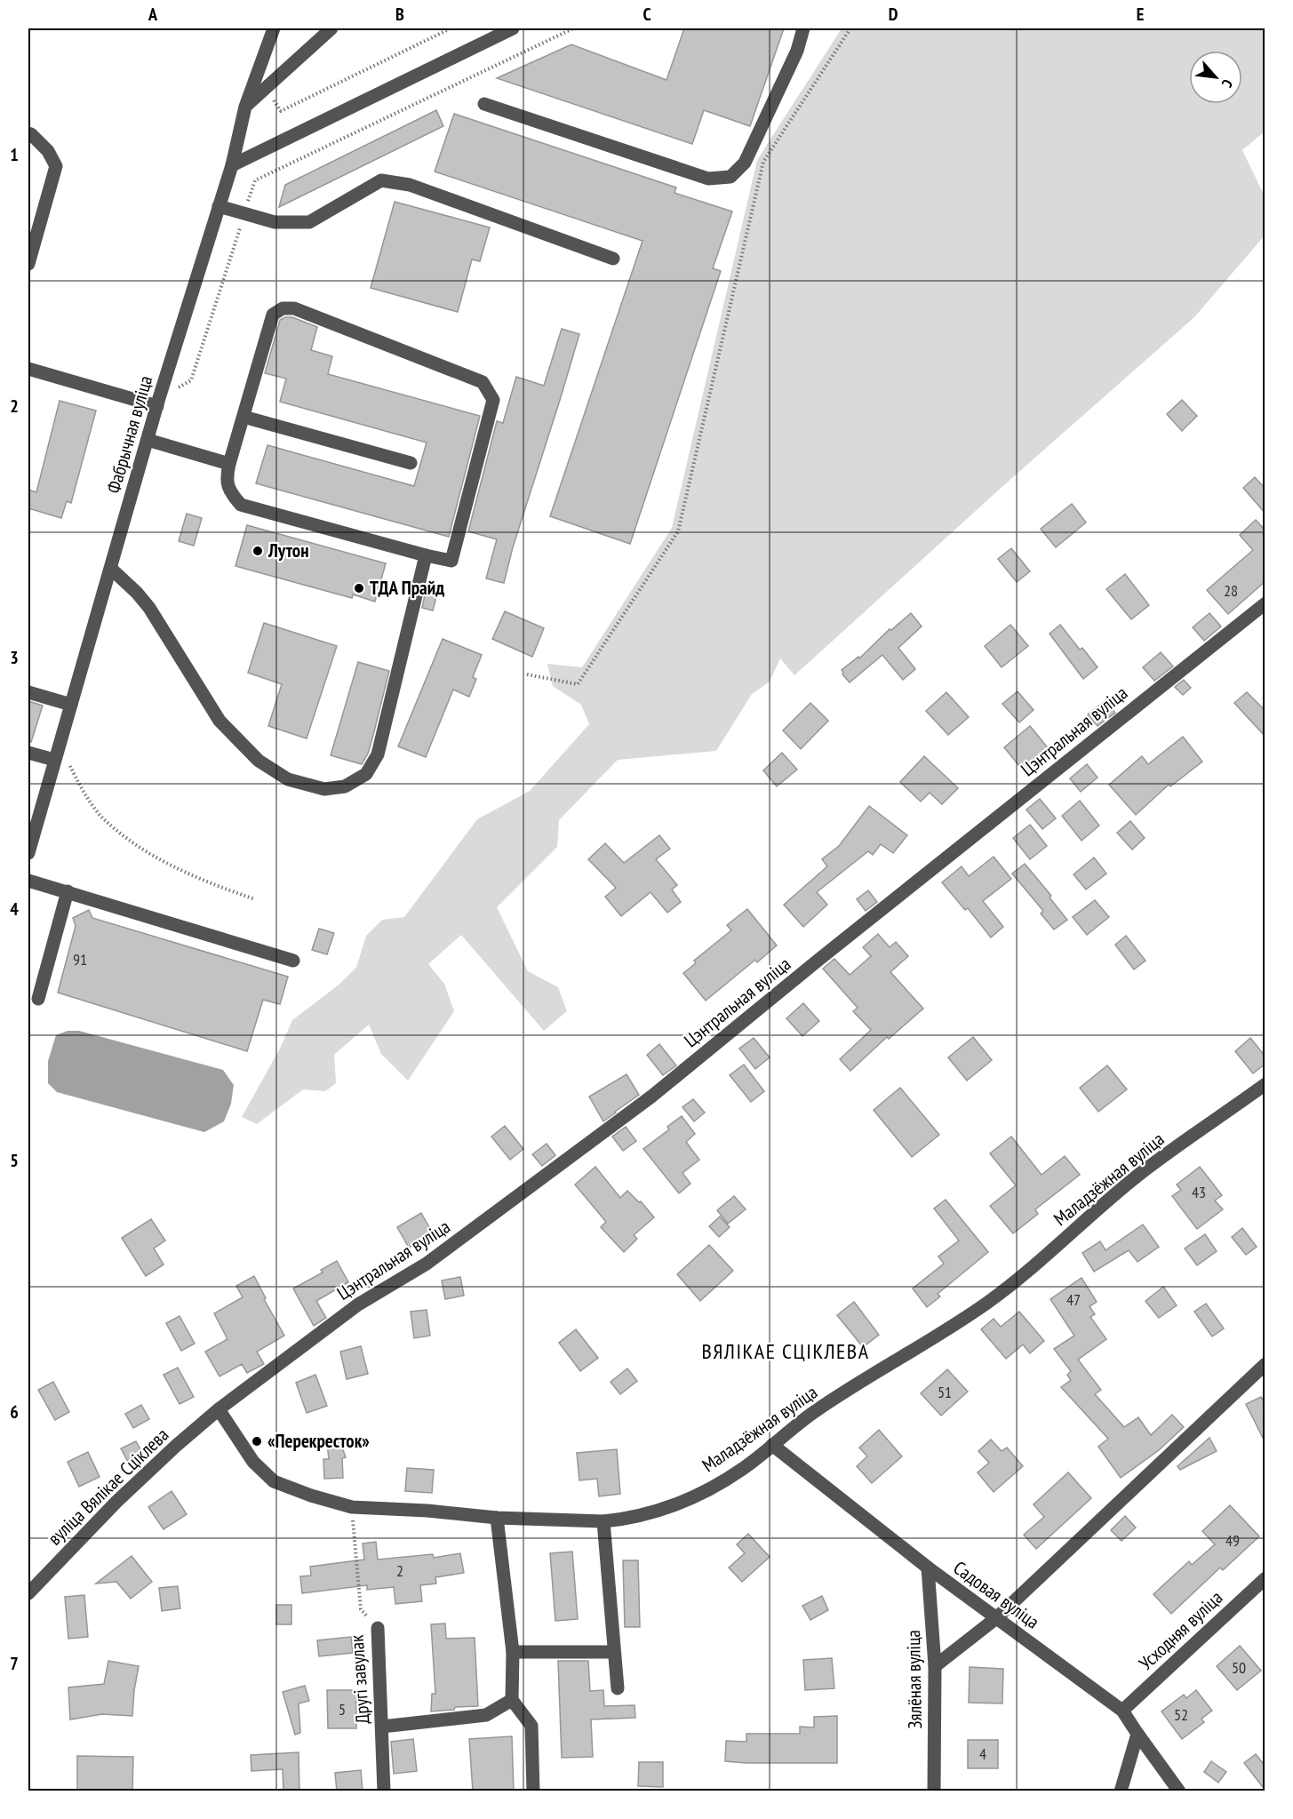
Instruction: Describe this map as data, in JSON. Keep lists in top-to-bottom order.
{
  "streets": {
    "street": [
      "Фабрычная вуліца",
      "Цэнтральная вуліца",
      "Маладзёжная вуліца",
      "вуліца Вялікае Сціклева",
      "Садовая вуліца",
      "Усходняя вуліца",
      "Другі завулак",
      "Зялёная вуліца"
    ]
  },
  "crossings": [
    ["Цэнтральная вуліца", "Маладзёжная вуліца"],
    ["Цэнтральная вуліца", "вуліца Вялікае Сціклева"],
    ["Маладзёжная вуліца", "вуліца Вялікае Сціклева"],
    ["Маладзёжная вуліца", "Садовая вуліца"],
    ["Маладзёжная вуліца", "Другі завулак"],
    ["Садовая вуліца", "Усходняя вуліца"],
    ["Садовая вуліца", "Зялёная вуліца"]
  ],
  "districts": ["ВЯЛІКАЕ СЦІКЛЕВА"],
  "places": ["Лутон", "ТДА Прайд", "«Перекресток»"],
  "house_numbers": [
    "28",
    "91",
    "43",
    "47",
    "51",
    "49",
    "2",
    "50",
    "5",
    "52",
    "4"
  ],
  "north": "bottom right",
  "grid": {
    "columns": [
      "A",
      "B",
      "C",
      "D",
      "E"
    ],
    "rows": [
      "1",
      "2",
      "3",
      "4",
      "5",
      "6",
      "7"
    ]
  }
}
